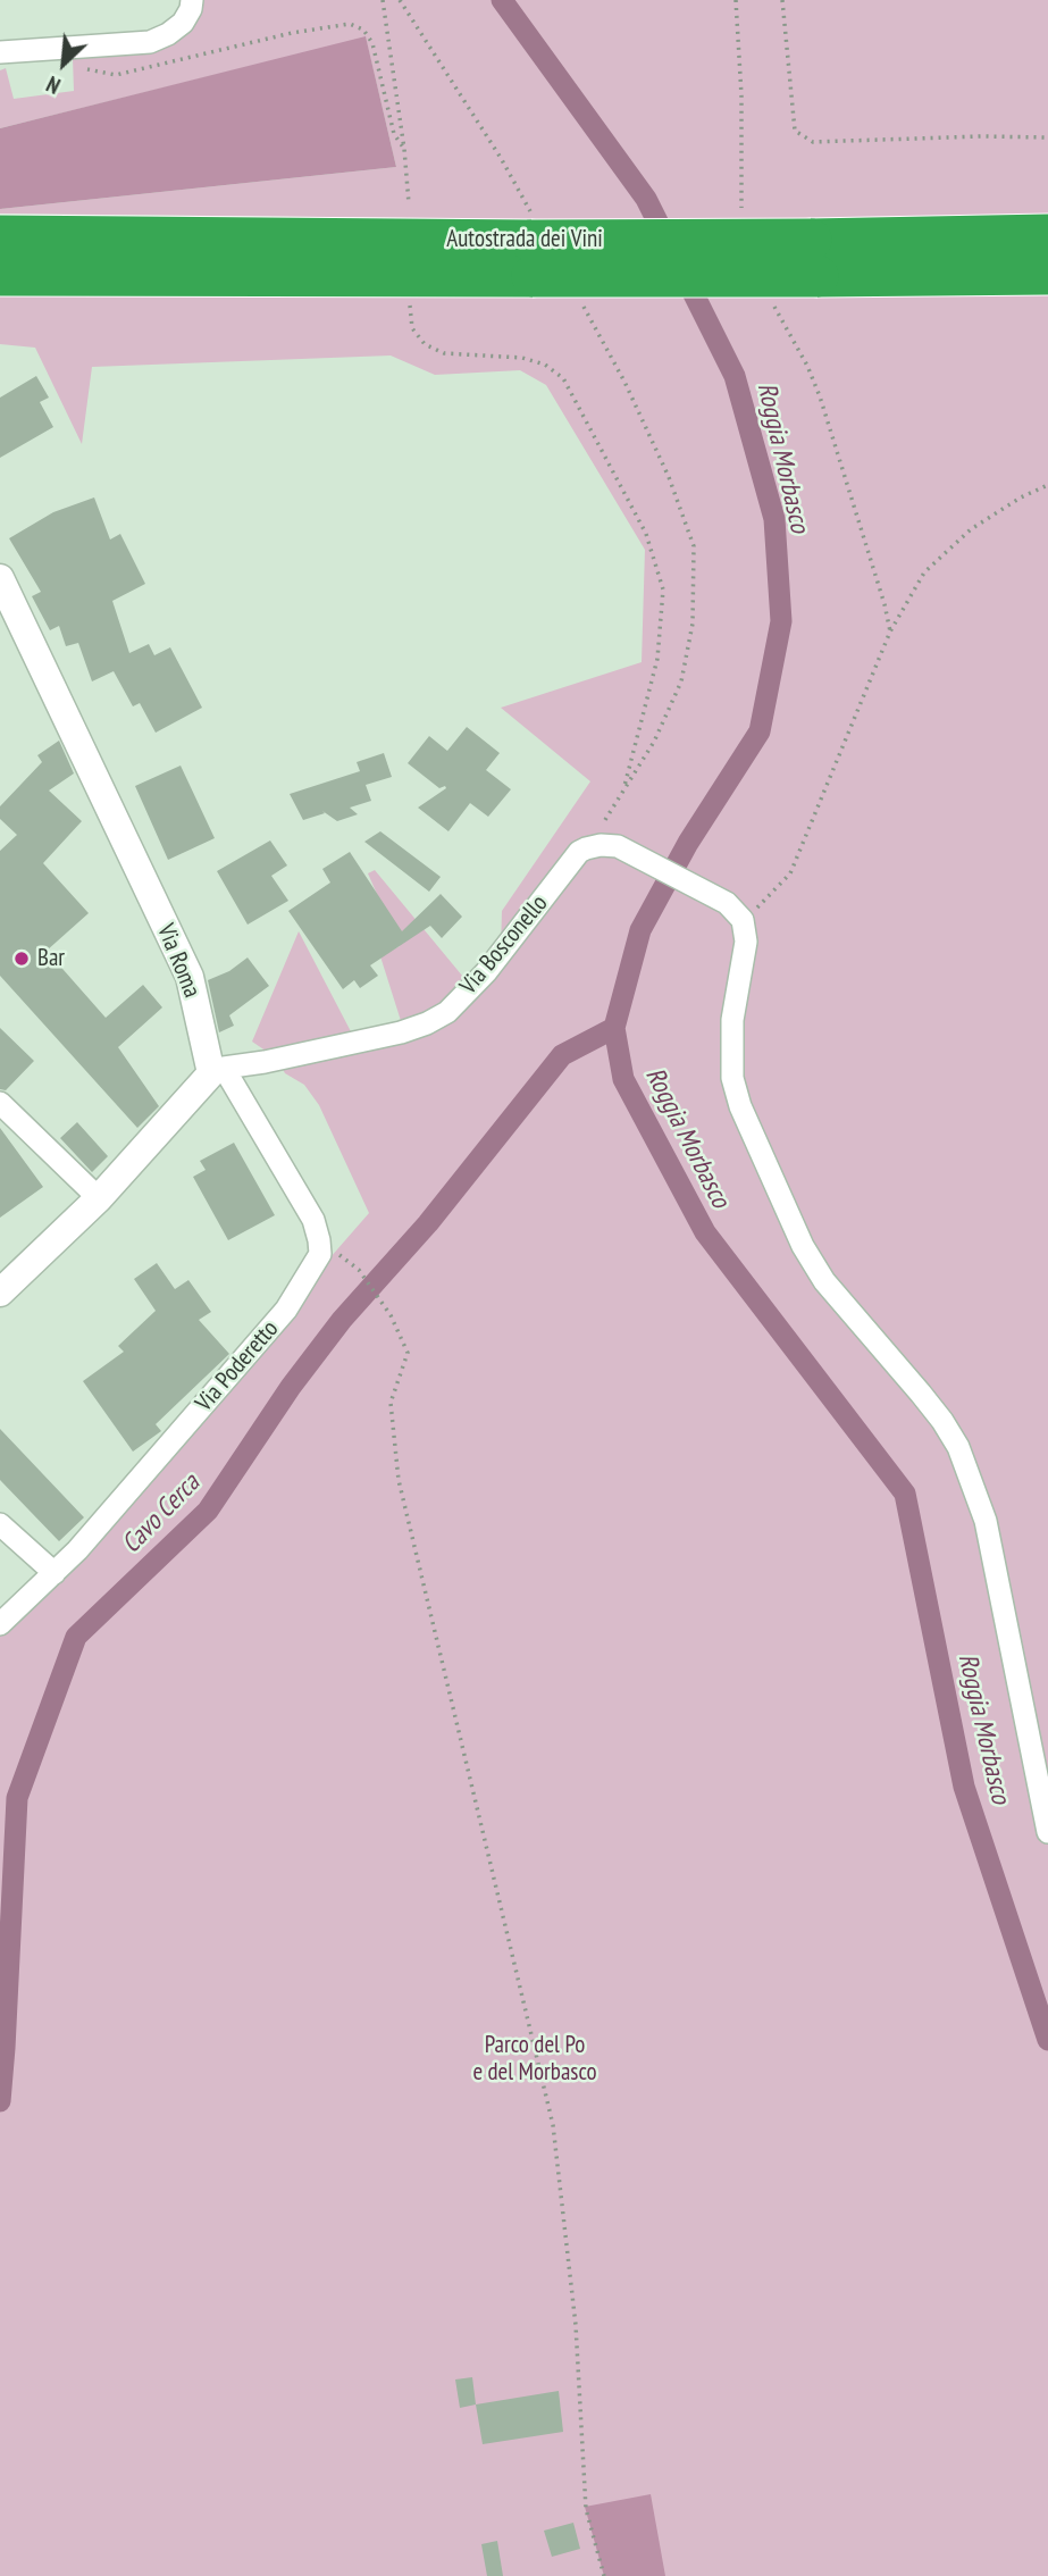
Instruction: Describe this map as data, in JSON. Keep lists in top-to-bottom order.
{
  "streets": {
    "highway": ["Autostrada dei Vini"],
    "street": ["Via Bosconello", "Via Roma", "Via Poderetto"]
  },
  "crossings": [
    ["Via Bosconello", "Via Roma"],
    ["Via Bosconello", "Via Poderetto"],
    ["Via Roma", "Via Poderetto"]
  ],
  "water": ["Roggia Morbasco", "Cavo Cerca"],
  "parks": ["Parco del Po e del Morbasco"],
  "places": ["Bar"],
  "north": "bottom left"
}
